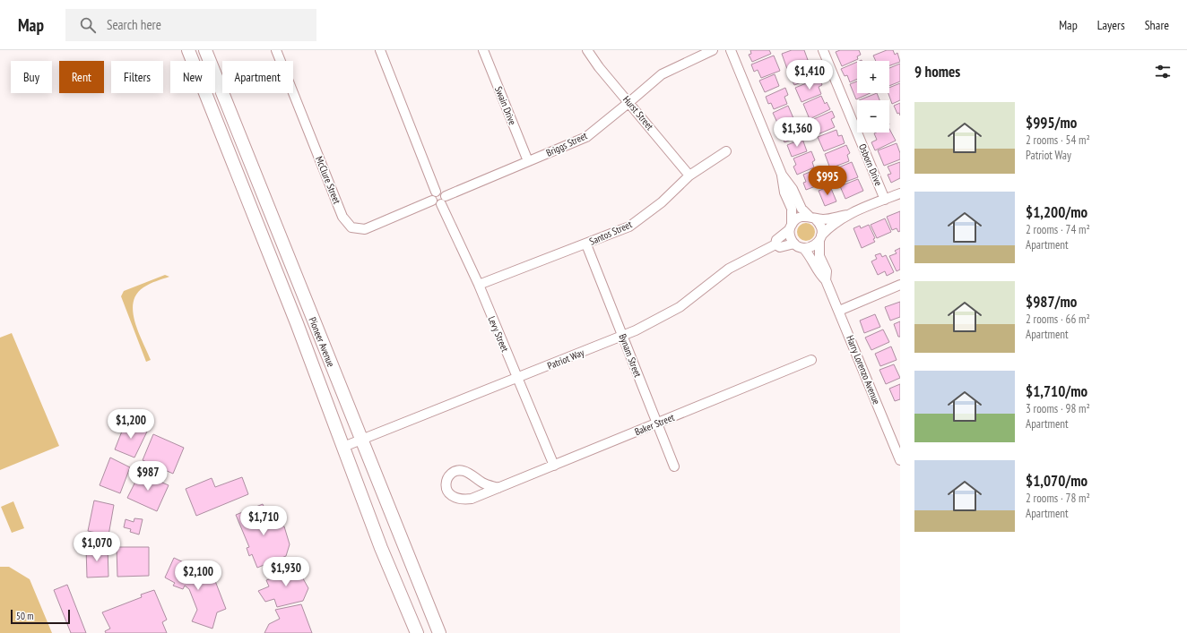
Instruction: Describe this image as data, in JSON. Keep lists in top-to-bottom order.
{
  "streets": {
    "street": [
      "Swain Drive",
      "Hurst Street",
      "Briggs Street",
      "Osborn Drive",
      "McClure Street",
      "Santos Street",
      "Levy Street",
      "Pioneer Avenue",
      "Bynam Street",
      "Patriot Way",
      "Harry Lorenzo Avenue",
      "Baker Street"
    ]
  },
  "crossings": [
    ["Swain Drive", "Briggs Street"],
    ["Hurst Street", "Briggs Street"],
    ["Hurst Street", "Santos Street"],
    ["Briggs Street", "Levy Street"],
    ["Santos Street", "Levy Street"],
    ["Santos Street", "Bynam Street"],
    ["Levy Street", "Patriot Way"],
    ["Levy Street", "Baker Street"],
    ["Pioneer Avenue", "Patriot Way"],
    ["Bynam Street", "Patriot Way"],
    ["Bynam Street", "Baker Street"]
  ],
  "scale_bar": "50 m",
  "page": {
    "header": "Map",
    "search": "Search here",
    "nav": ["Map", "Layers", "Share"],
    "heading": "9 homes",
    "price": [
      "$1,410",
      "$1,360",
      "$995",
      "$1,200",
      "$987",
      "$1,710",
      "$1,070",
      "$1,930",
      "$2,100"
    ],
    "map_buttons": ["+", "−"],
    "chip": [
      "Buy",
      "Rent",
      "Filters",
      "New",
      "Apartment"
    ],
    "list": [
      {
        "name": "$995/mo",
        "note": "2 rooms · 54 m² · Patriot Way"
      },
      {
        "name": "$1,200/mo",
        "note": "2 rooms · 74 m² · Apartment"
      },
      {
        "name": "$987/mo",
        "note": "2 rooms · 66 m² · Apartment"
      },
      {
        "name": "$1,710/mo",
        "note": "3 rooms · 98 m² · Apartment"
      },
      {
        "name": "$1,070/mo",
        "note": "2 rooms · 78 m² · Apartment"
      }
    ],
    "scale": "50 m"
  }
}
